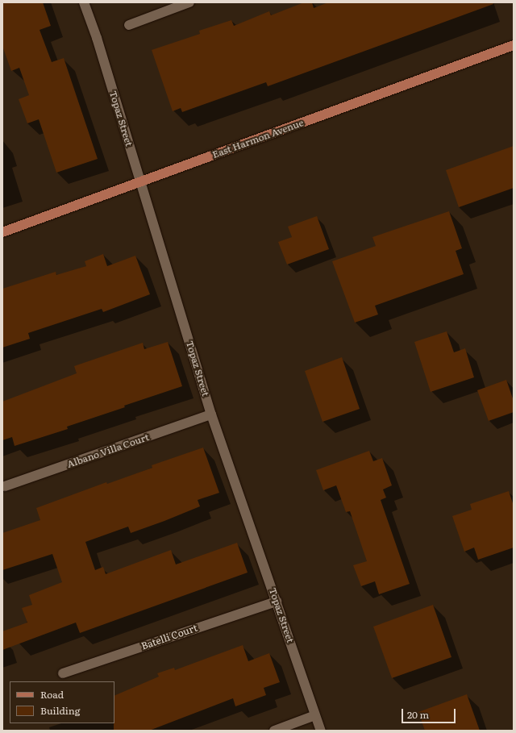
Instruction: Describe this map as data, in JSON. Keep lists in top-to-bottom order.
{
  "streets": {
    "main road": ["East Harmon Avenue"],
    "street": ["Topaz Street", "Albano Villa Court", "Batelli Court"]
  },
  "crossings": [
    ["Topaz Street", "East Harmon Avenue"],
    ["Topaz Street", "Albano Villa Court"],
    ["Topaz Street", "Batelli Court"]
  ],
  "legend": ["Road", "Building"],
  "scale_bar": "20 m"
}
